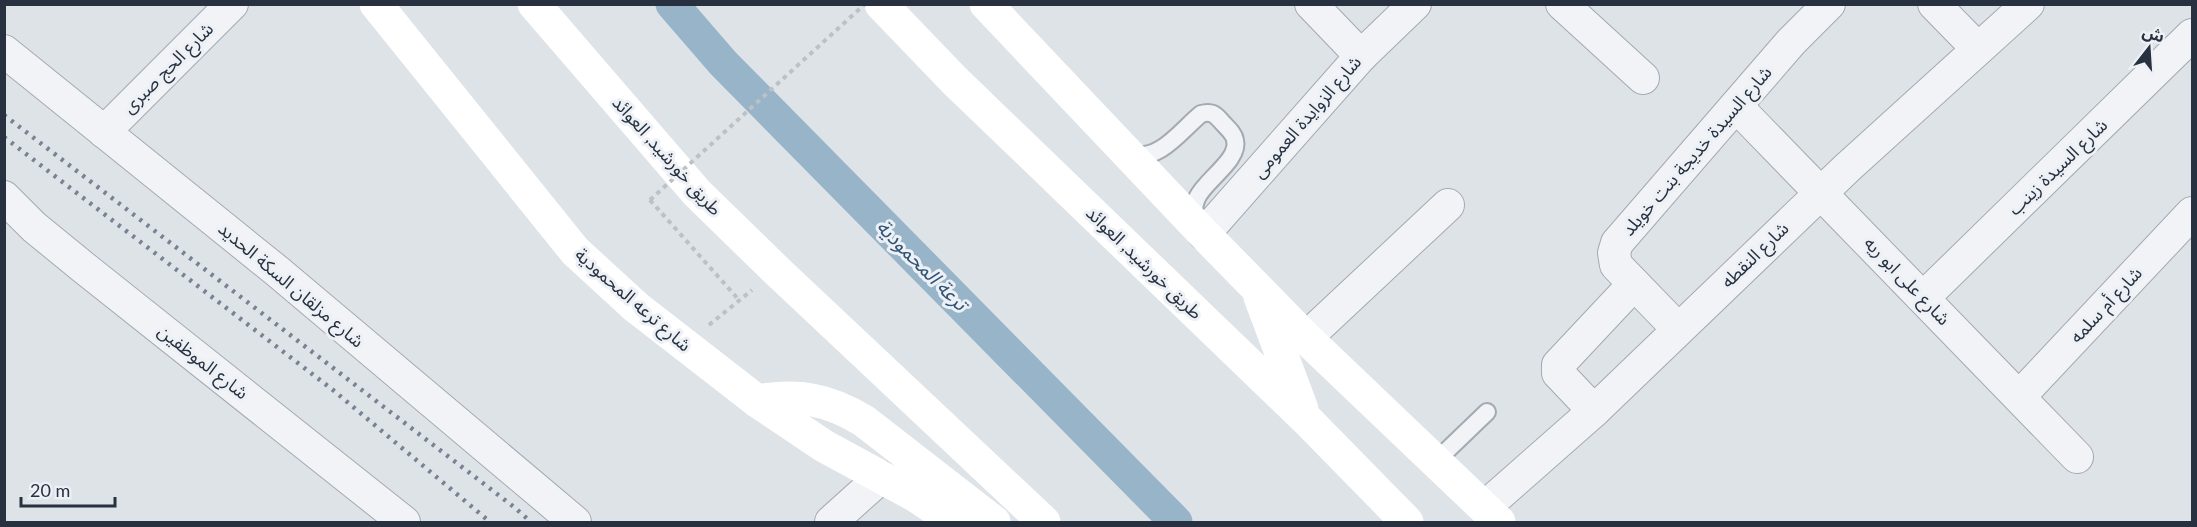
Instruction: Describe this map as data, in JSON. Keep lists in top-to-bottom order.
{
  "streets": {
    "main road": ["طريق خورشيد, العوائد", "شارع ترعه المحمودية"],
    "street": [
      "شارع الحج صبرى",
      "شارع الزوايدة العمومى",
      "شارع السيدة خديجة بنت خويلد",
      "شارع السيدة زينب",
      "شارع النقطه",
      "شارع على ابو ريه",
      "شارع مزلقان السكة الحديد",
      "شارع أم سلمه",
      "شارع الموظفين"
    ]
  },
  "crossings": [
    ["شارع الحج صبرى", "شارع مزلقان السكة الحديد"],
    ["شارع السيدة خديجة بنت خويلد", "شارع النقطه"],
    ["شارع السيدة خديجة بنت خويلد", "شارع على ابو ريه"],
    ["شارع السيدة زينب", "شارع على ابو ريه"],
    ["شارع النقطه", "شارع على ابو ريه"],
    ["شارع على ابو ريه", "شارع أم سلمه"]
  ],
  "water": ["ترعة المحمودية"],
  "scale_bar": "20 m",
  "north": "top"
}
